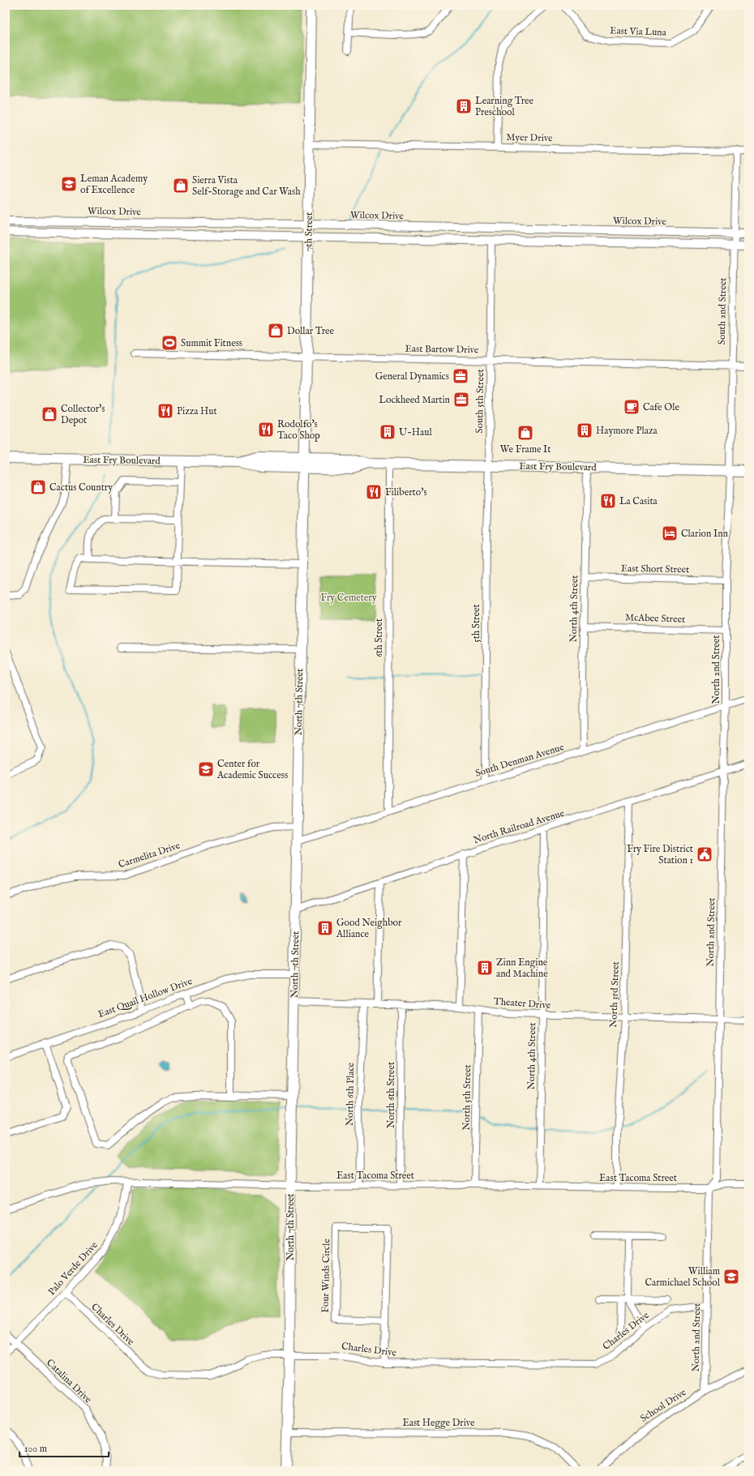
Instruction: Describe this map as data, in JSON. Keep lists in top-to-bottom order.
{
  "streets": {
    "main road": ["7th Street", "East Fry Boulevard", "North 7th Street"],
    "street": [
      "East Via Luna",
      "Myer Drive",
      "Wilcox Drive",
      "South 2nd Street",
      "East Bartow Drive",
      "South 5th Street",
      "East Short Street",
      "North 4th Street",
      "McAbee Street",
      "5th Street",
      "6th Street",
      "North 2nd Street",
      "South Denman Avenue",
      "North Railroad Avenue",
      "Carmelita Drive",
      "North 3rd Street",
      "East Quail Hollow Drive",
      "Theater Drive",
      "North 6th Place",
      "North 6th Street",
      "North 5th Street",
      "East Tacoma Street",
      "Palo Verde Drive",
      "Four Winds Circle",
      "Charles Drive",
      "Catalina Drive",
      "School Drive",
      "East Hegge Drive"
    ]
  },
  "crossings": [
    ["Myer Drive", "7th Street"],
    ["Myer Drive", "South 2nd Street"],
    ["Wilcox Drive", "7th Street"],
    ["Wilcox Drive", "South 2nd Street"],
    ["7th Street", "East Bartow Drive"],
    ["7th Street", "East Fry Boulevard"],
    ["7th Street", "North 7th Street"],
    ["South 2nd Street", "East Bartow Drive"],
    ["South 2nd Street", "East Fry Boulevard"],
    ["South 2nd Street", "North 2nd Street"],
    ["East Bartow Drive", "South 5th Street"],
    ["South 5th Street", "East Fry Boulevard"],
    ["South 5th Street", "5th Street"],
    ["East Fry Boulevard", "North 4th Street"],
    ["East Fry Boulevard", "5th Street"],
    ["East Fry Boulevard", "6th Street"],
    ["East Fry Boulevard", "North 2nd Street"],
    ["East Fry Boulevard", "North 7th Street"],
    ["East Short Street", "North 4th Street"],
    ["East Short Street", "North 2nd Street"],
    ["North 4th Street", "McAbee Street"],
    ["North 4th Street", "South Denman Avenue"],
    ["North 4th Street", "North Railroad Avenue"],
    ["North 4th Street", "Theater Drive"],
    ["North 4th Street", "East Tacoma Street"],
    ["McAbee Street", "North 2nd Street"],
    ["5th Street", "South Denman Avenue"],
    ["6th Street", "South Denman Avenue"],
    ["North 2nd Street", "South Denman Avenue"],
    ["North 2nd Street", "North Railroad Avenue"],
    ["North 2nd Street", "Theater Drive"],
    ["North 2nd Street", "East Tacoma Street"],
    ["North 2nd Street", "Charles Drive"],
    ["North 2nd Street", "School Drive"],
    ["North 7th Street", "South Denman Avenue"],
    ["North 7th Street", "North Railroad Avenue"],
    ["North 7th Street", "Carmelita Drive"],
    ["North 7th Street", "East Quail Hollow Drive"],
    ["North 7th Street", "Theater Drive"],
    ["North 7th Street", "East Tacoma Street"],
    ["North 7th Street", "Charles Drive"],
    ["North 7th Street", "East Hegge Drive"],
    ["North Railroad Avenue", "North 3rd Street"],
    ["North 3rd Street", "Theater Drive"],
    ["North 3rd Street", "East Tacoma Street"],
    ["Theater Drive", "North 6th Place"],
    ["Theater Drive", "North 6th Street"],
    ["Theater Drive", "North 5th Street"],
    ["North 6th Place", "East Tacoma Street"],
    ["North 6th Street", "East Tacoma Street"],
    ["North 5th Street", "East Tacoma Street"],
    ["East Tacoma Street", "Palo Verde Drive"],
    ["Palo Verde Drive", "Charles Drive"],
    ["Palo Verde Drive", "Catalina Drive"],
    ["Four Winds Circle", "Charles Drive"]
  ],
  "parks": ["Fry Cemetery"],
  "places": {
    "building": [
      "Learning Tree Preschool",
      "Haymore Plaza",
      "U-Haul",
      "Good Neighbor Alliance",
      "Zinn Engine and Machine"
    ],
    "school or university": ["Leman Academy of Excellence", "Center for Academic Success", "William Carmichael School"],
    "shop": [
      "Sierra Vista Self-Storage and Car Wash",
      "Dollar Tree",
      "Collector's Depot",
      "We Frame It",
      "Cactus Country"
    ],
    "sports": ["Summit Fitness"],
    "office": ["General Dynamics", "Lockheed Martin"],
    "cafe": ["Cafe Ole"],
    "restaurant": [
      "Pizza Hut",
      "Rodolfo's Taco Shop",
      "Filiberto's",
      "La Casita"
    ],
    "hotel": ["Clarion Inn"],
    "public building": ["Fry Fire District Station 1"]
  },
  "scale_bar": "100 m"
}
